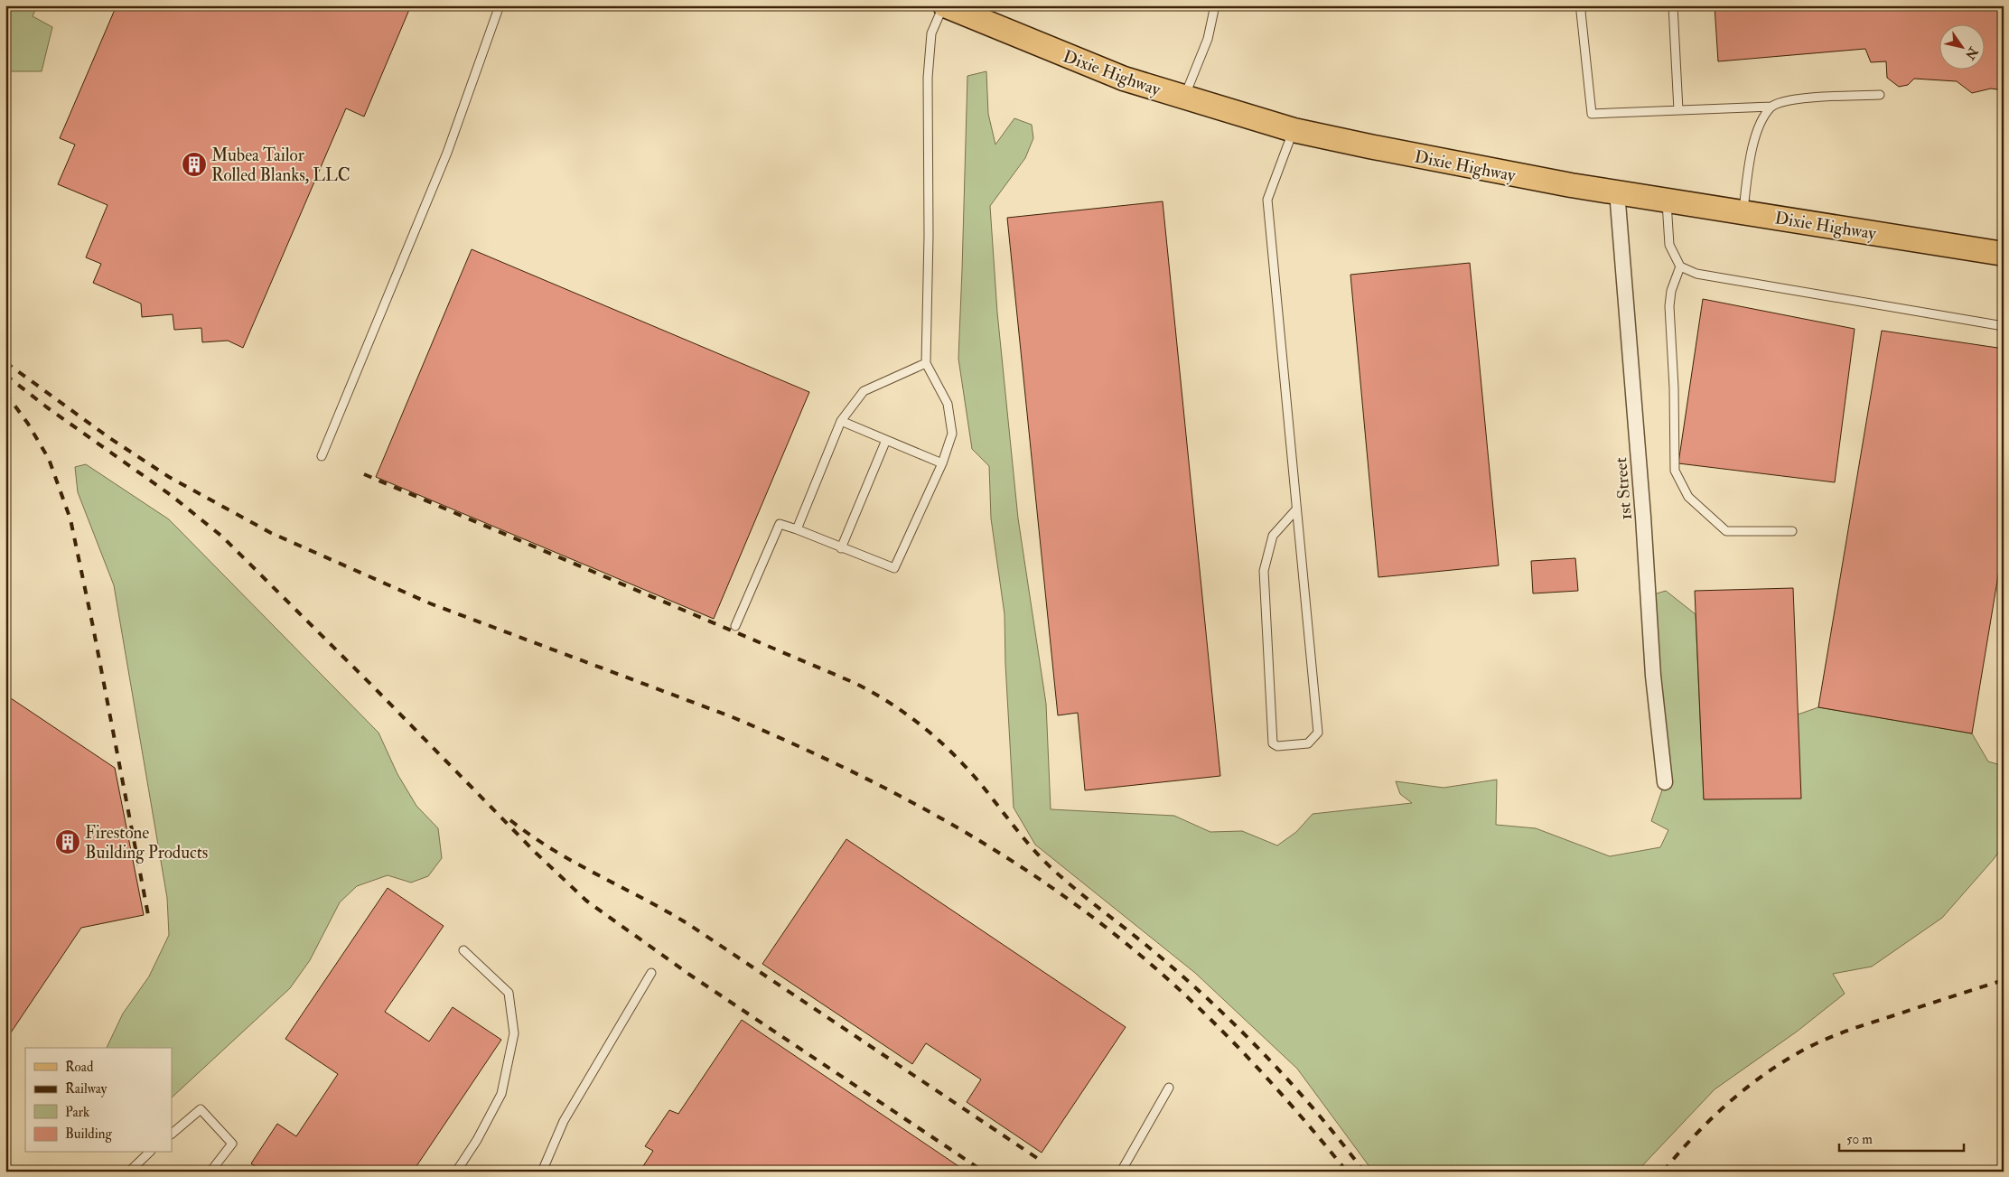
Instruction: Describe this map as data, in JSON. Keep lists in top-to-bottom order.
{
  "streets": {
    "main road": ["Dixie Highway"],
    "street": ["1st Street"]
  },
  "crossings": [
    ["Dixie Highway", "1st Street"]
  ],
  "places": {
    "building": ["Mubea Tailor Rolled Blanks, LLC", "Firestone Building Products"]
  },
  "legend": [
    "Road",
    "Railway",
    "Park",
    "Building"
  ],
  "scale_bar": "50 m",
  "north": "bottom right"
}
